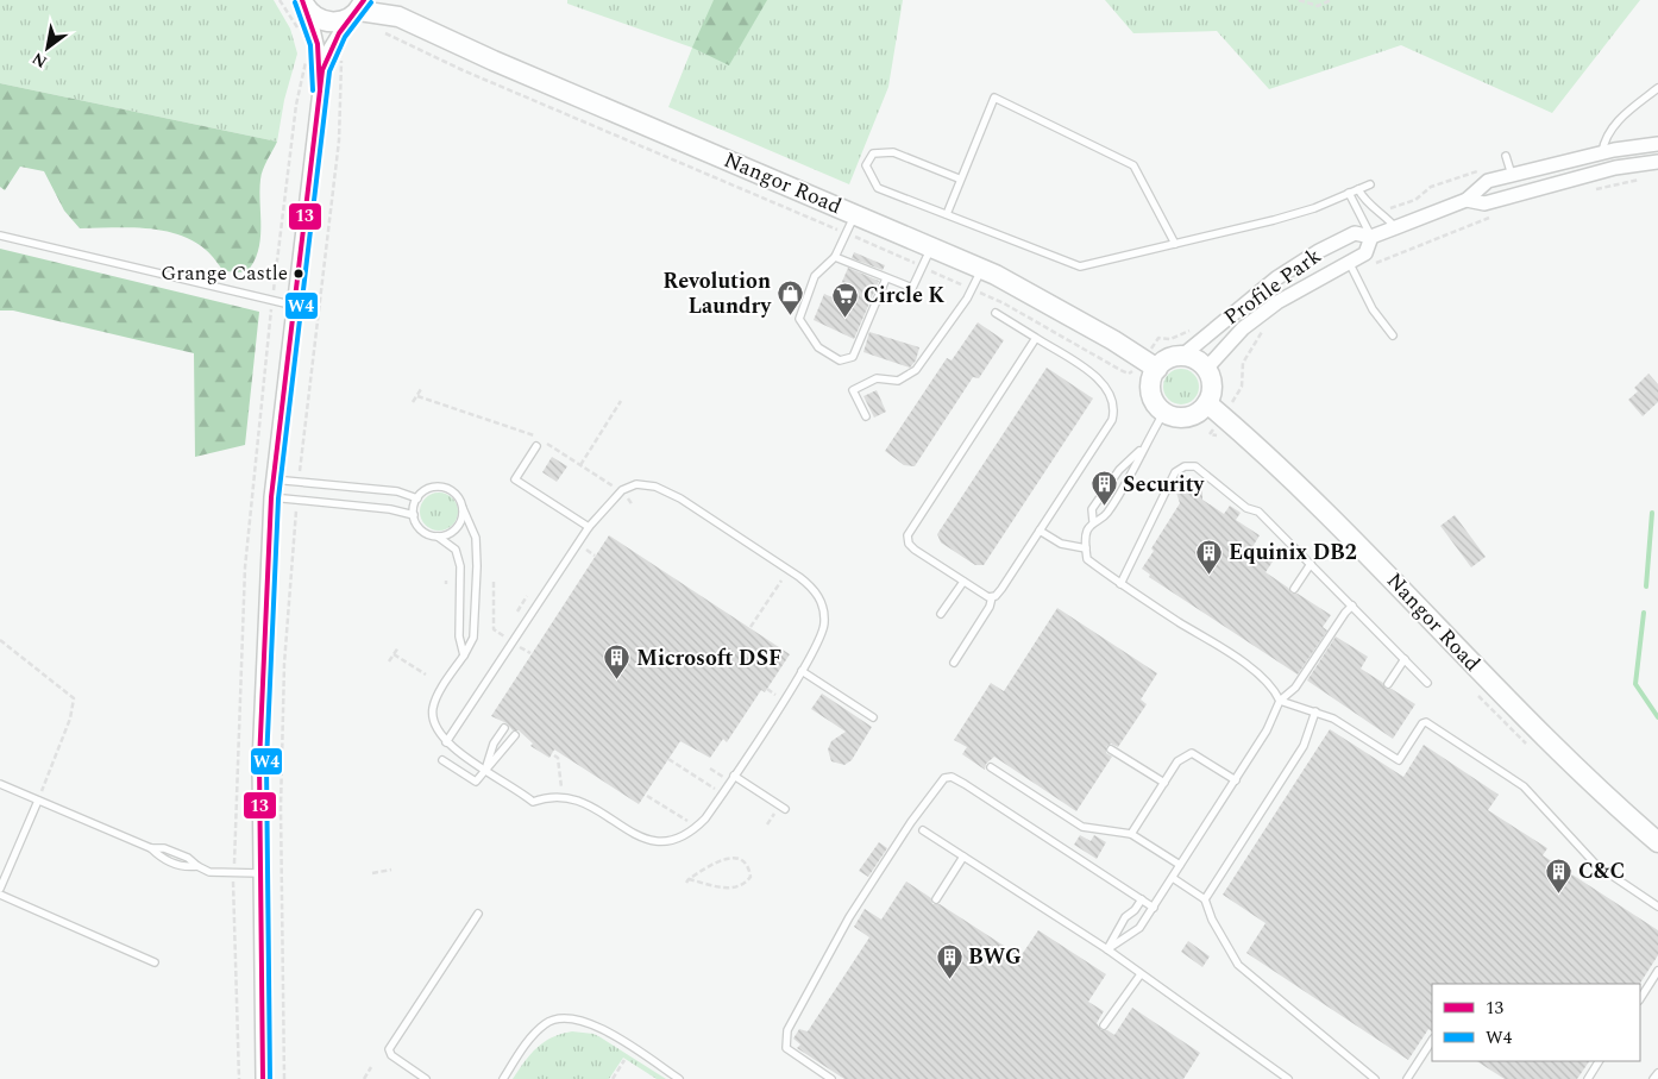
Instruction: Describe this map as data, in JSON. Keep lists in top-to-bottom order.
{
  "streets": {
    "main road": ["Nangor Road"],
    "street": ["Profile Park"]
  },
  "crossings": [
    ["Nangor Road", "Profile Park"]
  ],
  "places": {
    "other": ["Grange Castle"],
    "shop": ["Revolution Laundry"],
    "supermarket": ["Circle K"],
    "building": [
      "Security",
      "Equinix DB2",
      "Microsoft DSF",
      "C&C",
      "BWG"
    ]
  },
  "lines": ["transit line 13", "transit line W4"],
  "legend": ["13", "W4"],
  "north": "bottom left"
}
